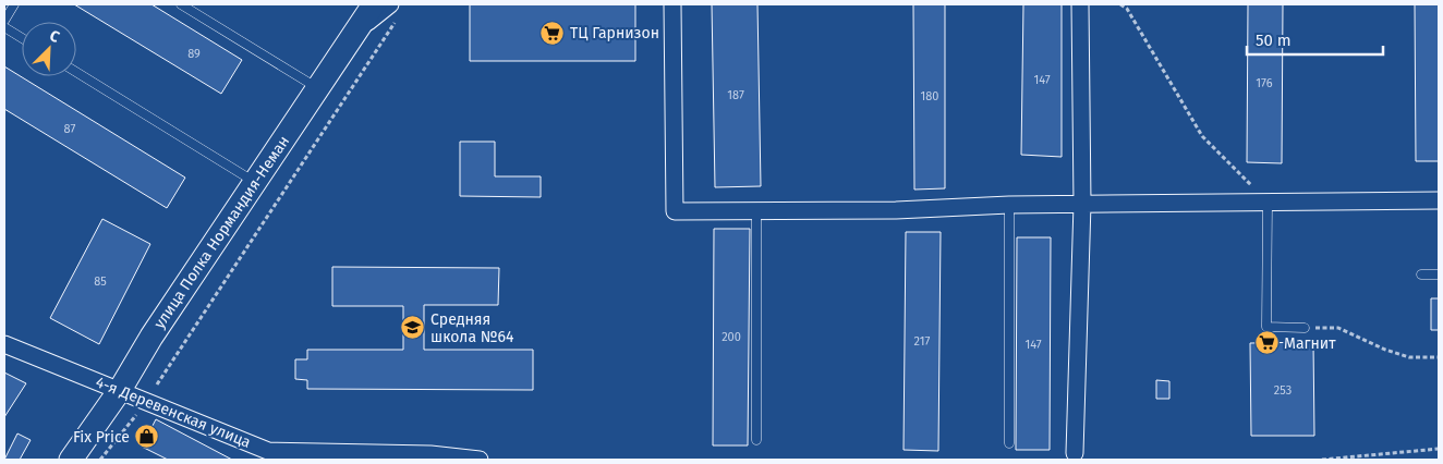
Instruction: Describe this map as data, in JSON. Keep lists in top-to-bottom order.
{
  "streets": {
    "street": ["улица Полка Нормандия-Неман", "4-я Деревенская улица"]
  },
  "crossings": [
    ["улица Полка Нормандия-Неман", "4-я Деревенская улица"]
  ],
  "places": {
    "supermarket": ["ТЦ Гарнизон", "Магнит"],
    "school or university": ["Средняя школа №64"],
    "shop": ["Fix Price"]
  },
  "house_numbers": [
    "89",
    "147",
    "176",
    "187",
    "180",
    "87",
    "85",
    "200",
    "217",
    "147",
    "253"
  ],
  "scale_bar": "50 m",
  "north": "top right"
}
